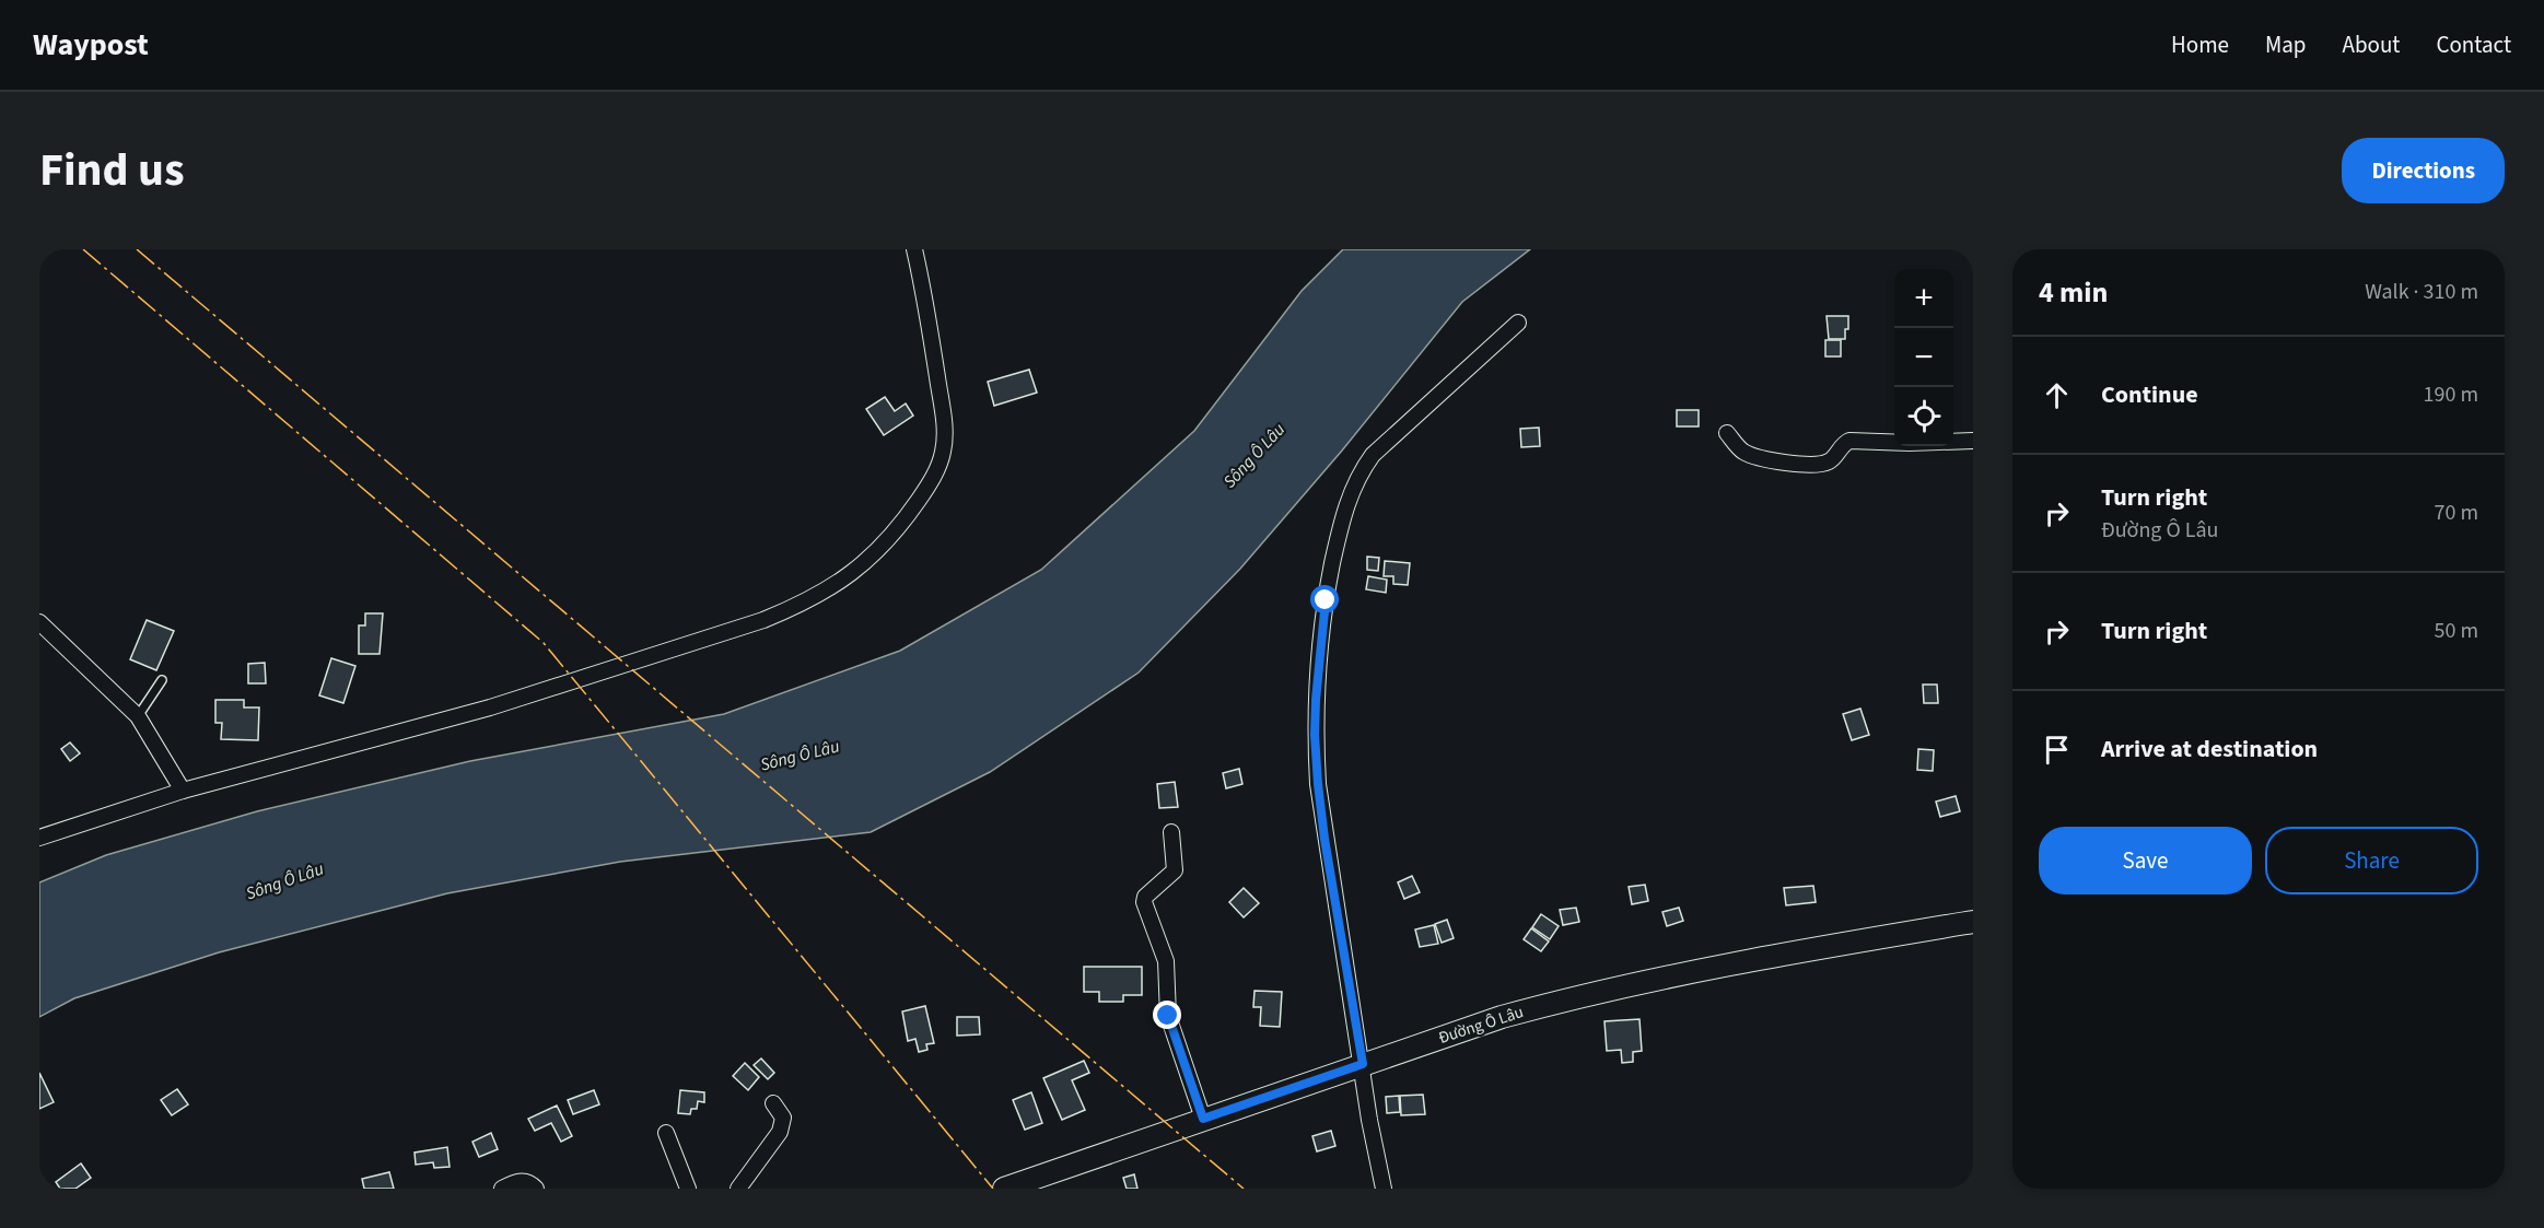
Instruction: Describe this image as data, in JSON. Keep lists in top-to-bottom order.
{
  "streets": {
    "main road": ["Đường Ô Lâu"]
  },
  "water": ["Sông Ô Lâu"],
  "page": {
    "header": "Waypost",
    "nav": [
      "Home",
      "Map",
      "About",
      "Contact"
    ],
    "title": "Find us",
    "buttons": [
      "Directions",
      ["Save", "Share"]
    ],
    "heading": ["4 min", "Walk · 310 m"],
    "map_buttons": ["+", "−"],
    "list": [
      ["Continue", "190 m"],
      ["Turn right", "Đường Ô Lâu", "70 m"],
      ["Turn right", "50 m"],
      "Arrive at destination"
    ]
  }
}
